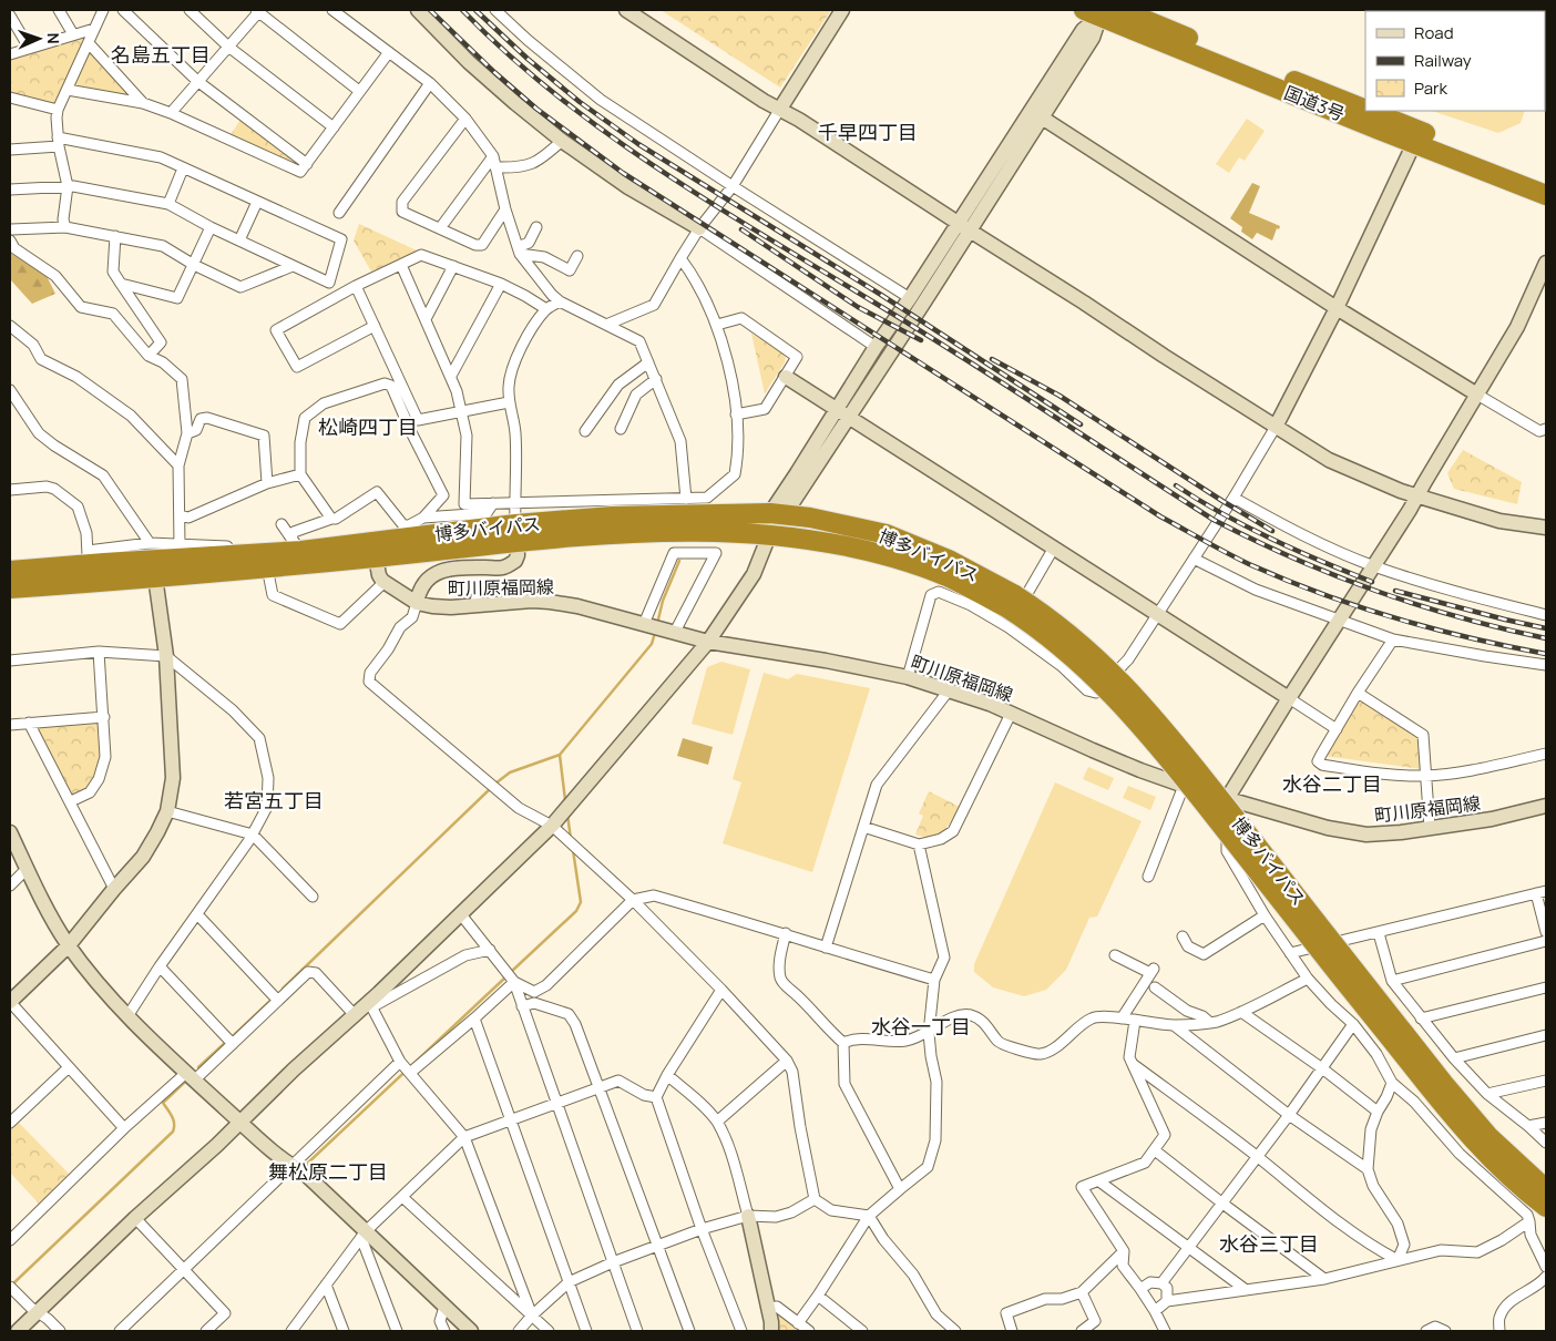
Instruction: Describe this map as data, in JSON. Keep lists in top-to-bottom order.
{
  "streets": {
    "highway": ["国道3号", "博多バイパス"],
    "street": ["町川原福岡線"]
  },
  "districts": [
    "名島五丁目",
    "千早四丁目",
    "松崎四丁目",
    "水谷二丁目",
    "若宮五丁目",
    "水谷一丁目",
    "舞松原二丁目",
    "水谷三丁目"
  ],
  "legend": ["Road", "Railway", "Park"],
  "north": "right"
}
